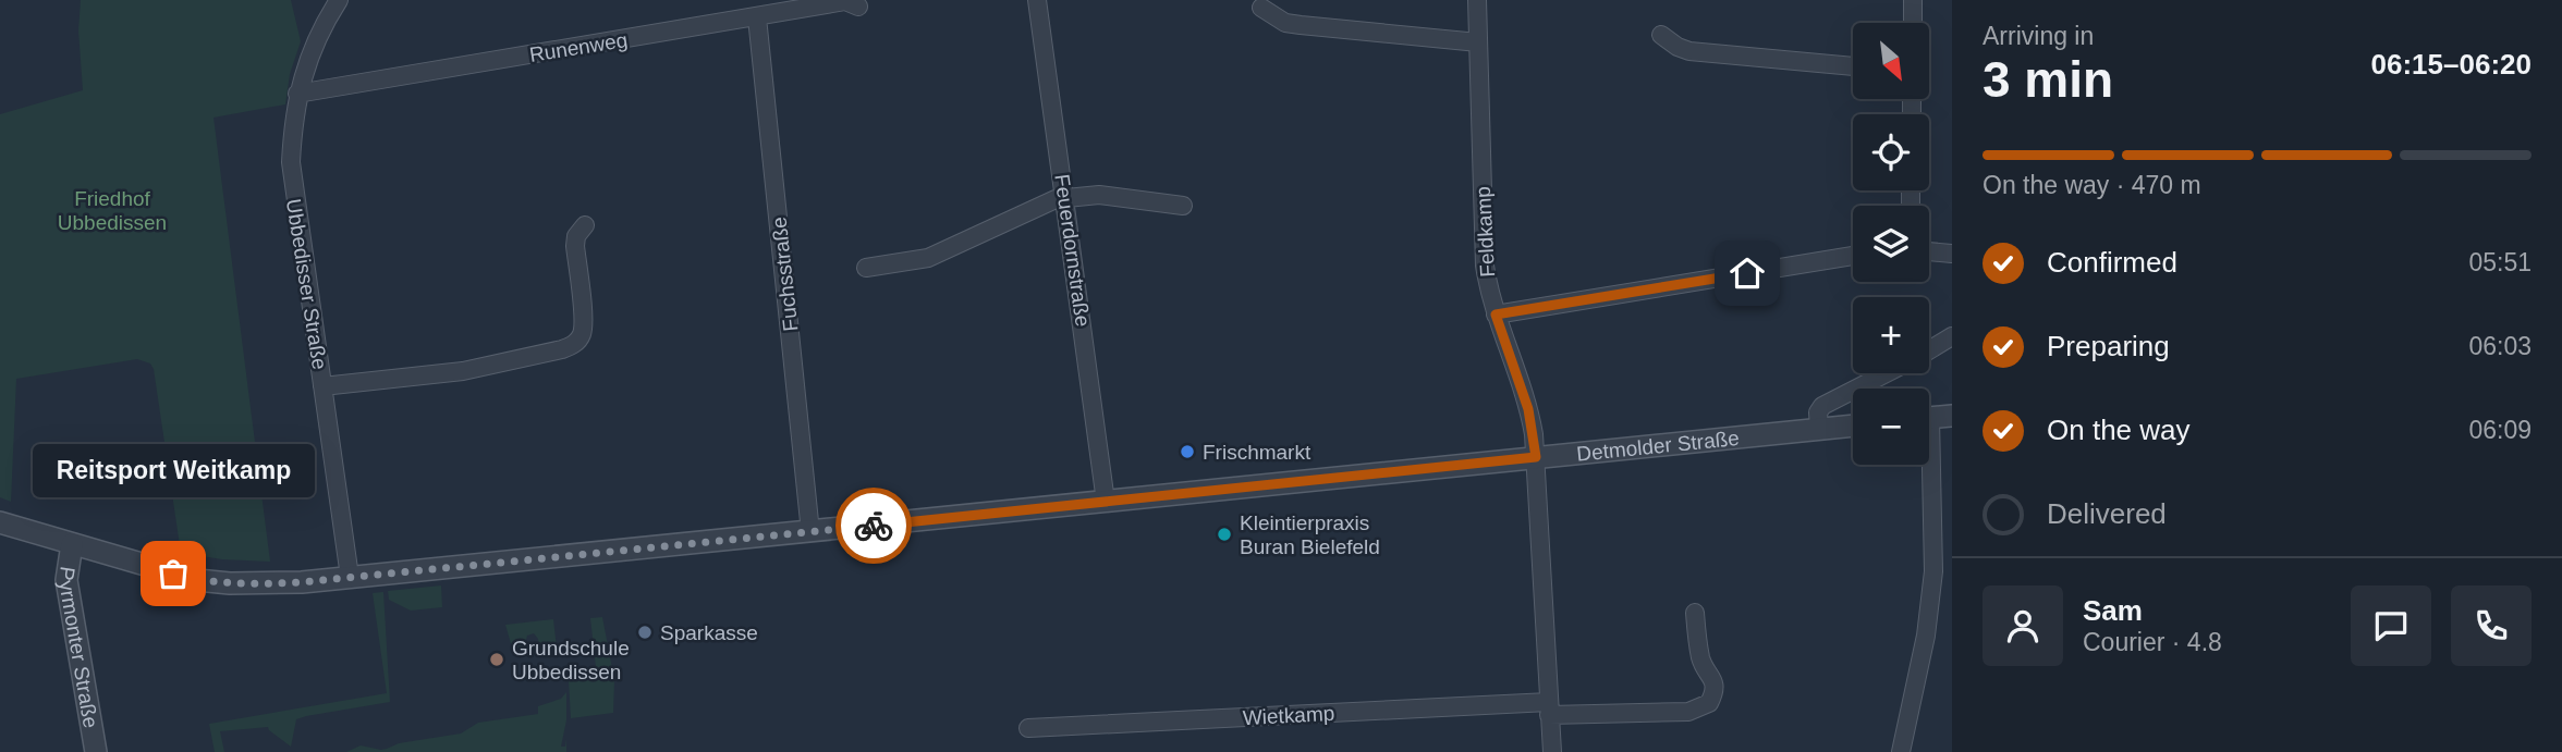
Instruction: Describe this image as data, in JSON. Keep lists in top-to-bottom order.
{
  "streets": {
    "street": [
      "Runenweg",
      "Feldkamp",
      "Feuerdornstraße",
      "Fuchsstraße",
      "Ubbedisser Straße",
      "Detmolder Straße",
      "Pyrmonter Straße",
      "Wietkamp"
    ]
  },
  "crossings": [
    ["Runenweg", "Fuchsstraße"],
    ["Runenweg", "Ubbedisser Straße"],
    ["Feldkamp", "Detmolder Straße"],
    ["Feldkamp", "Wietkamp"],
    ["Feuerdornstraße", "Detmolder Straße"],
    ["Fuchsstraße", "Detmolder Straße"],
    ["Ubbedisser Straße", "Detmolder Straße"],
    ["Detmolder Straße", "Pyrmonter Straße"]
  ],
  "parks": ["Friedhof Ubbedissen"],
  "places": [
    "Frischmarkt",
    "Kleintierpraxis Buran Bielefeld",
    "Reitsport Weitkamp",
    "Sparkasse",
    "Grundschule Ubbedissen"
  ],
  "north": "bottom right",
  "page": {
    "heading": ["3 min", "Arriving in", "06:15–06:20"],
    "panel": ["Sam", "Courier · 4.8"],
    "map_buttons": ["+", "−"],
    "bar": "On the way · 470 m",
    "list": [
      ["Confirmed", "05:51"],
      ["Preparing", "06:03"],
      ["On the way", "06:09"],
      "Delivered"
    ],
    "bubble": "Reitsport Weitkamp"
  }
}
